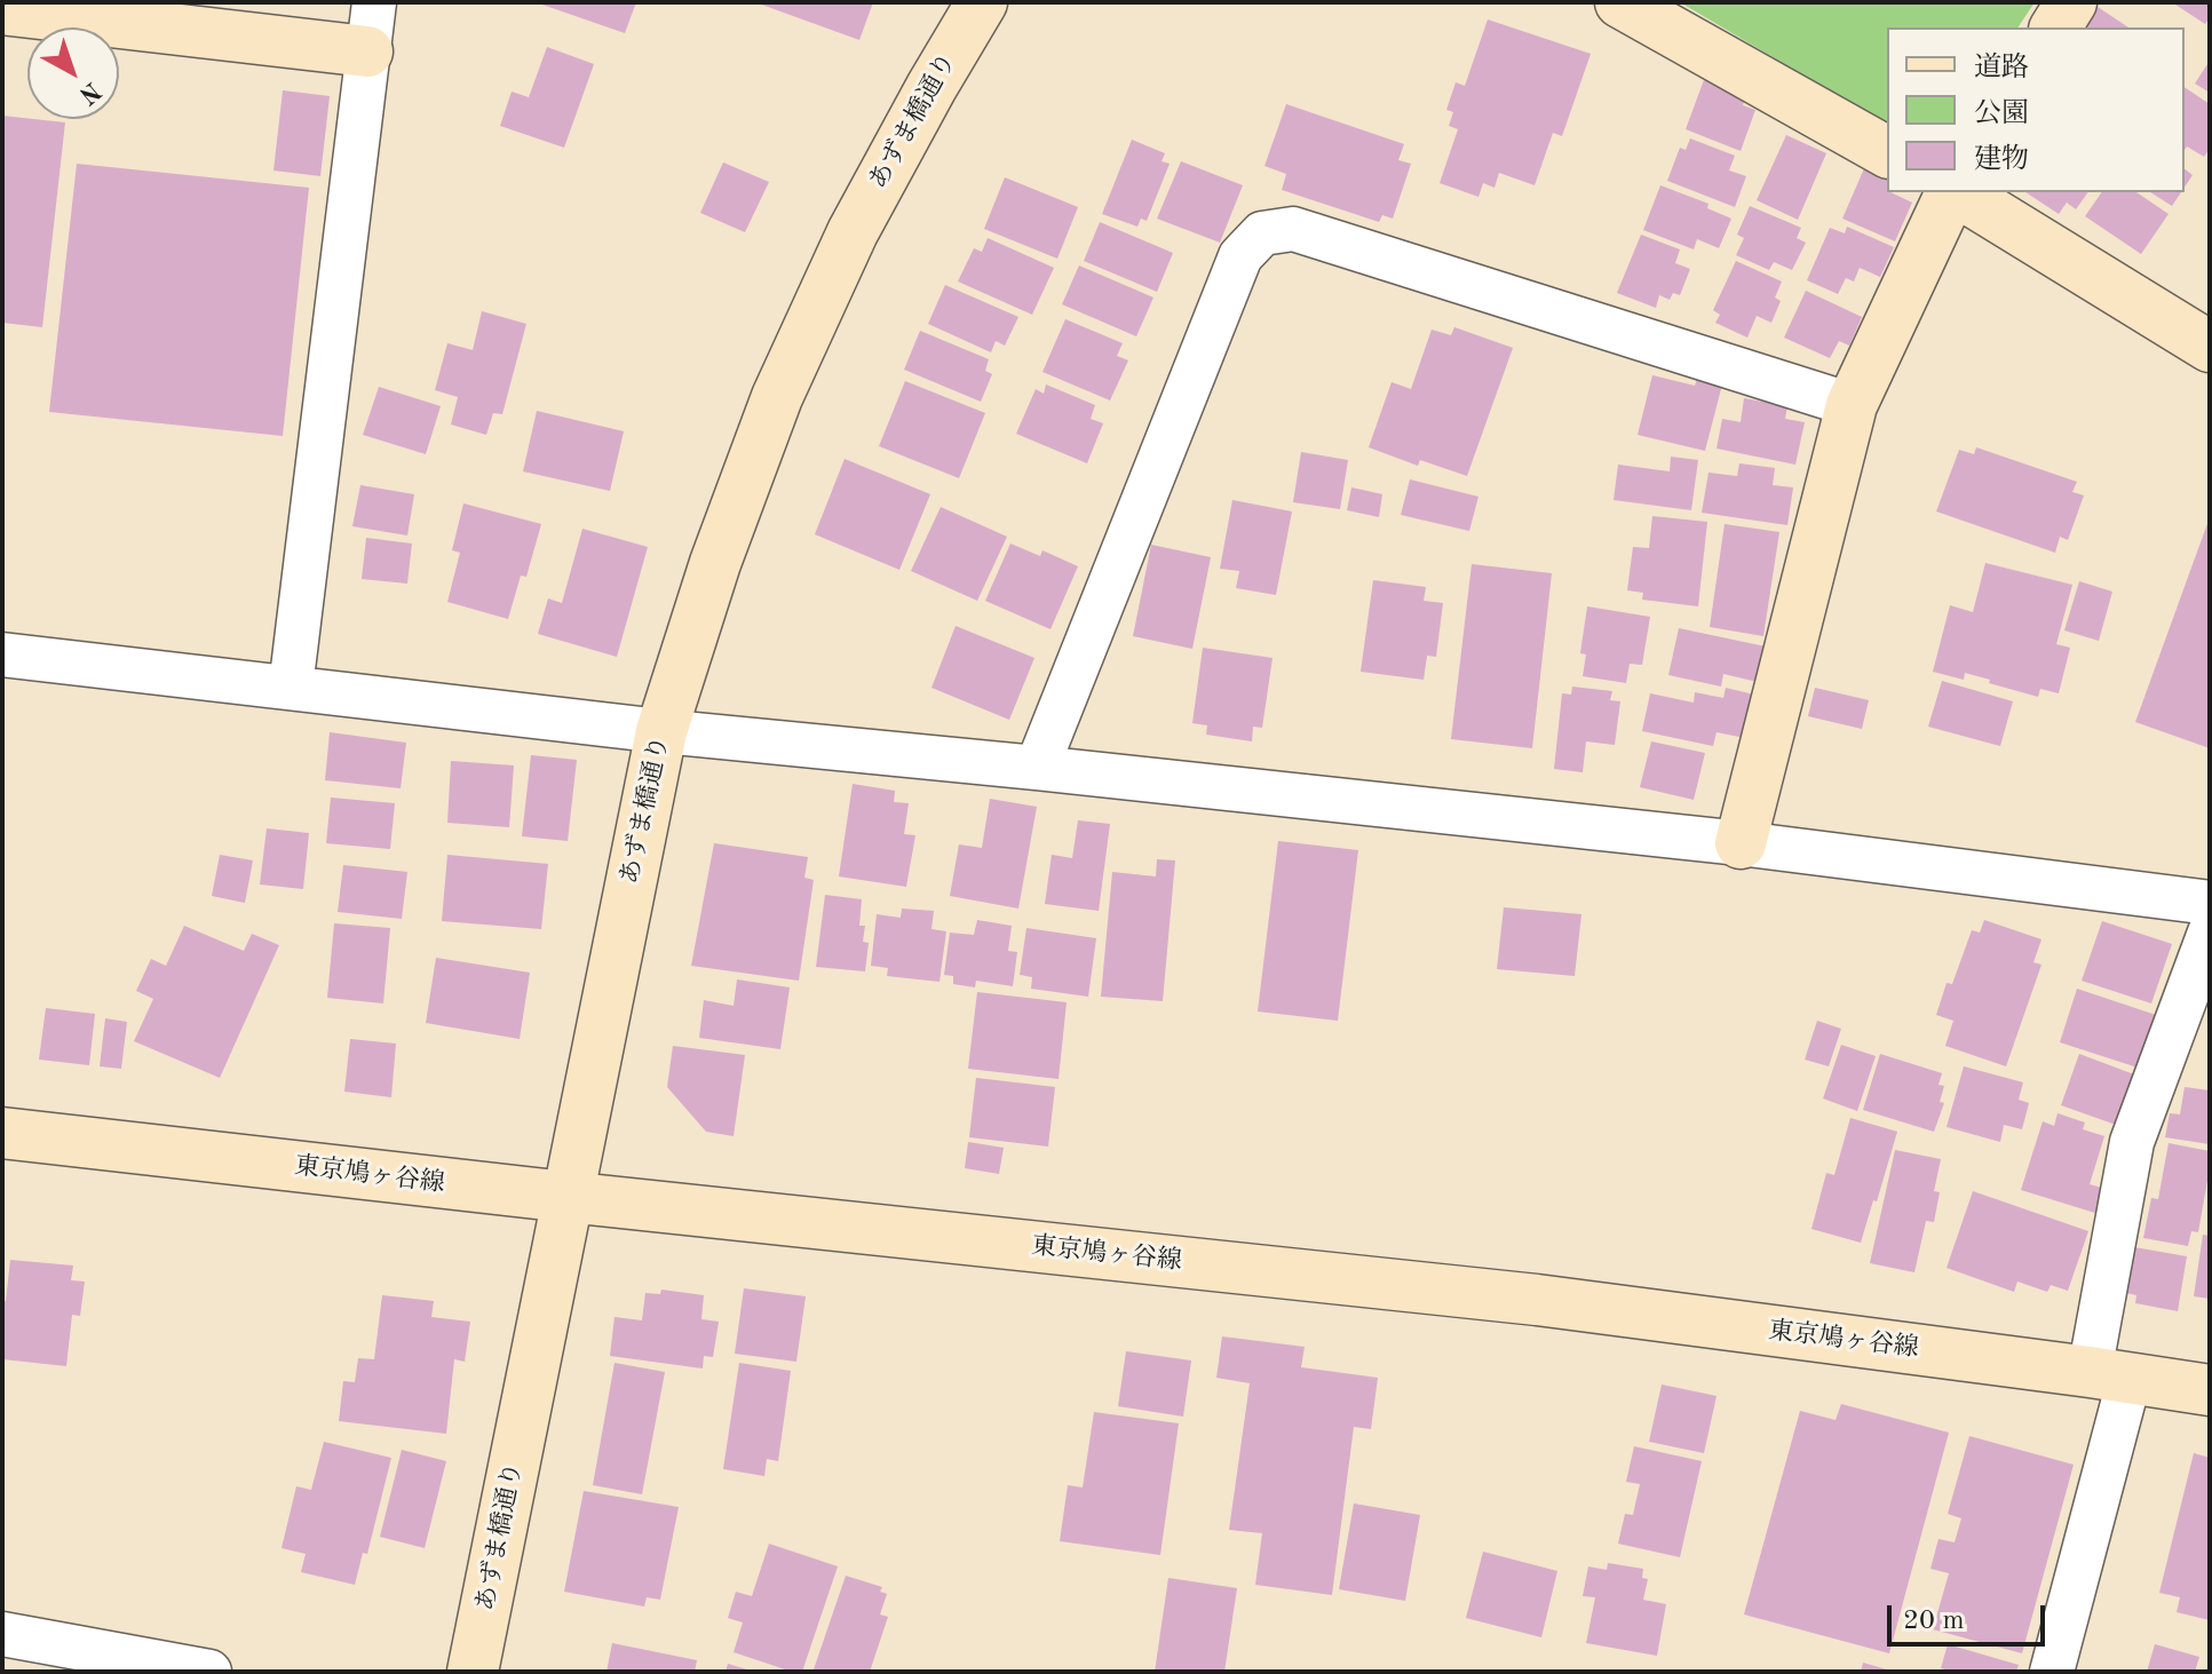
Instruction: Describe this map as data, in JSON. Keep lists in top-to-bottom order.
{
  "streets": {
    "street": ["あずま橋通り", "東京鳩ヶ谷線"]
  },
  "crossings": [
    ["あずま橋通り", "東京鳩ヶ谷線"]
  ],
  "legend": ["道路", "公園", "建物"],
  "scale_bar": "20 m",
  "north": "bottom right"
}
